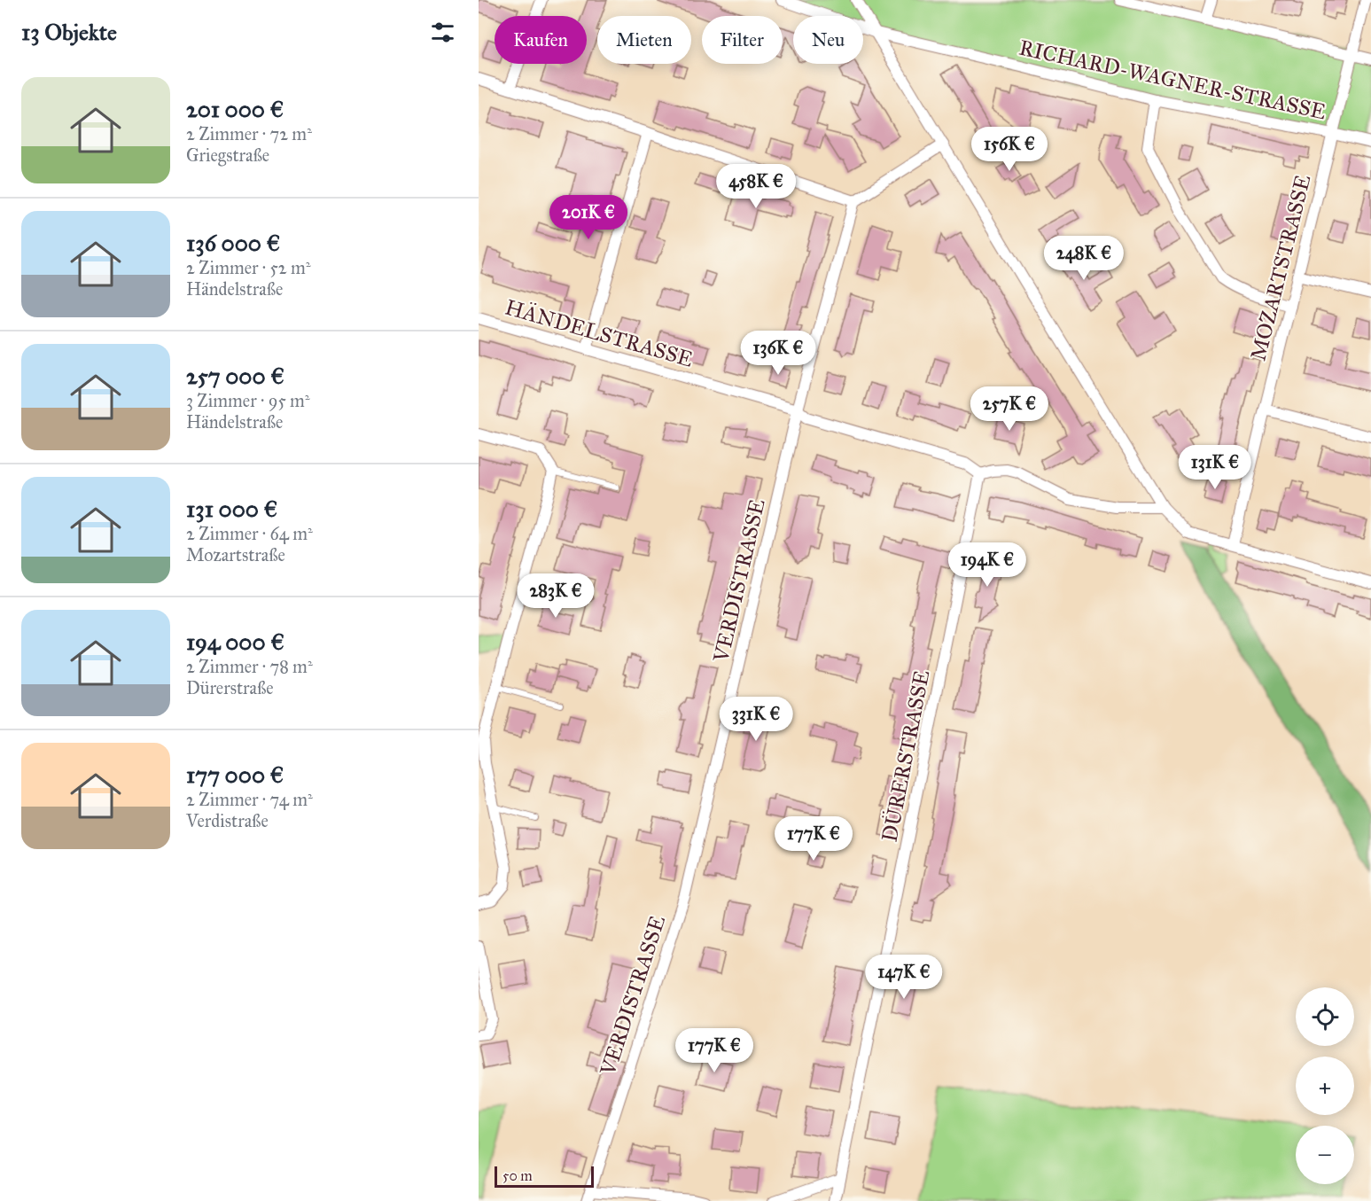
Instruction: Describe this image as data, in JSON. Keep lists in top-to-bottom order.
{
  "streets": {
    "street": [
      "RICHARD-WAGNER-STRASSE",
      "MOZARTSTRASSE",
      "HÄNDELSTRASSE",
      "VERDISTRASSE",
      "DÜRERSTRASSE"
    ]
  },
  "crossings": [
    ["RICHARD-WAGNER-STRASSE", "MOZARTSTRASSE"],
    ["HÄNDELSTRASSE", "VERDISTRASSE"],
    ["HÄNDELSTRASSE", "DÜRERSTRASSE"]
  ],
  "scale_bar": "50 m",
  "page": {
    "heading": "13 Objekte",
    "chip": [
      "Kaufen",
      "Mieten",
      "Filter",
      "Neu"
    ],
    "list": [
      {
        "name": "201 000 €",
        "note": "2 Zimmer · 72 m² · Griegstraße"
      },
      {
        "name": "136 000 €",
        "note": "2 Zimmer · 52 m² · Händelstraße"
      },
      {
        "name": "257 000 €",
        "note": "3 Zimmer · 95 m² · Händelstraße"
      },
      {
        "name": "131 000 €",
        "note": "2 Zimmer · 64 m² · Mozartstraße"
      },
      {
        "name": "194 000 €",
        "note": "2 Zimmer · 78 m² · Dürerstraße"
      },
      {
        "name": "177 000 €",
        "note": "2 Zimmer · 74 m² · Verdistraße"
      }
    ],
    "price": [
      "156K €",
      "458K €",
      "201K €",
      "248K €",
      "136K €",
      "257K €",
      "131K €",
      "194K €",
      "283K €",
      "331K €",
      "177K €",
      "147K €",
      "177K €"
    ],
    "map_buttons": ["+", "−"],
    "scale": "50 m"
  }
}
